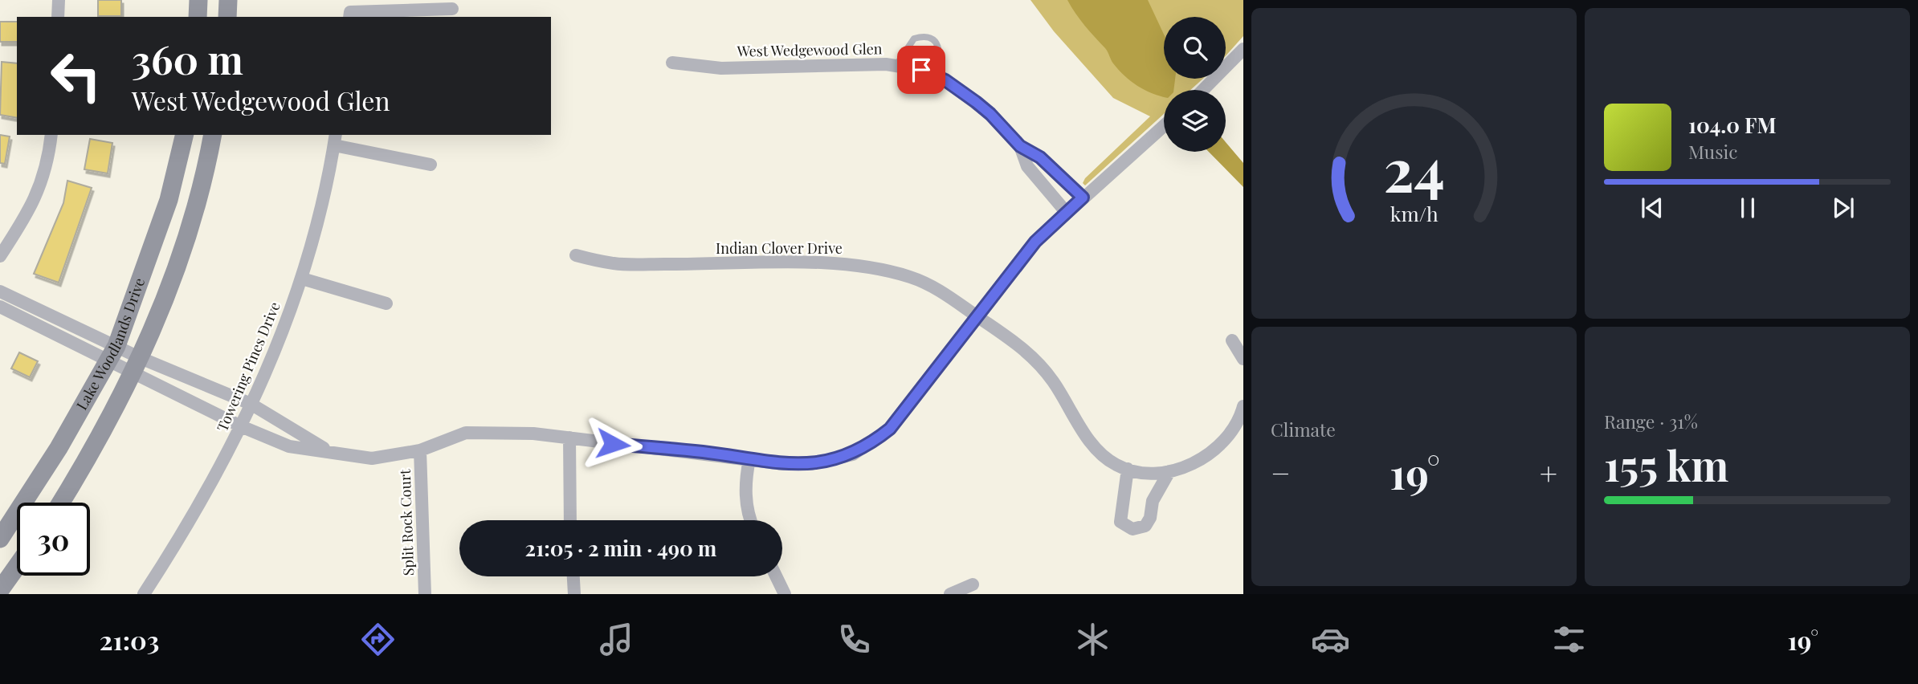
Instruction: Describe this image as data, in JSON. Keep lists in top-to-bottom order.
{
  "streets": {
    "main road": ["Lake Woodlands Drive"],
    "street": [
      "West Wedgewood Glen",
      "Indian Clover Drive",
      "Towering Pines Drive",
      "Split Rock Court"
    ]
  },
  "page": {
    "turn": ["360 m", "West Wedgewood Glen"],
    "song": ["104.0 FM", "Music"],
    "tile": [
      "Climate",
      ["Range · 31%", "155 km"]
    ],
    "heat": ["−", "19°", "+"],
    "limit": "30",
    "trip": "21:05 · 2 min · 490 m",
    "tabs": ["21:03", "19°"],
    "gauge": ["24", "km/h"]
  }
}
